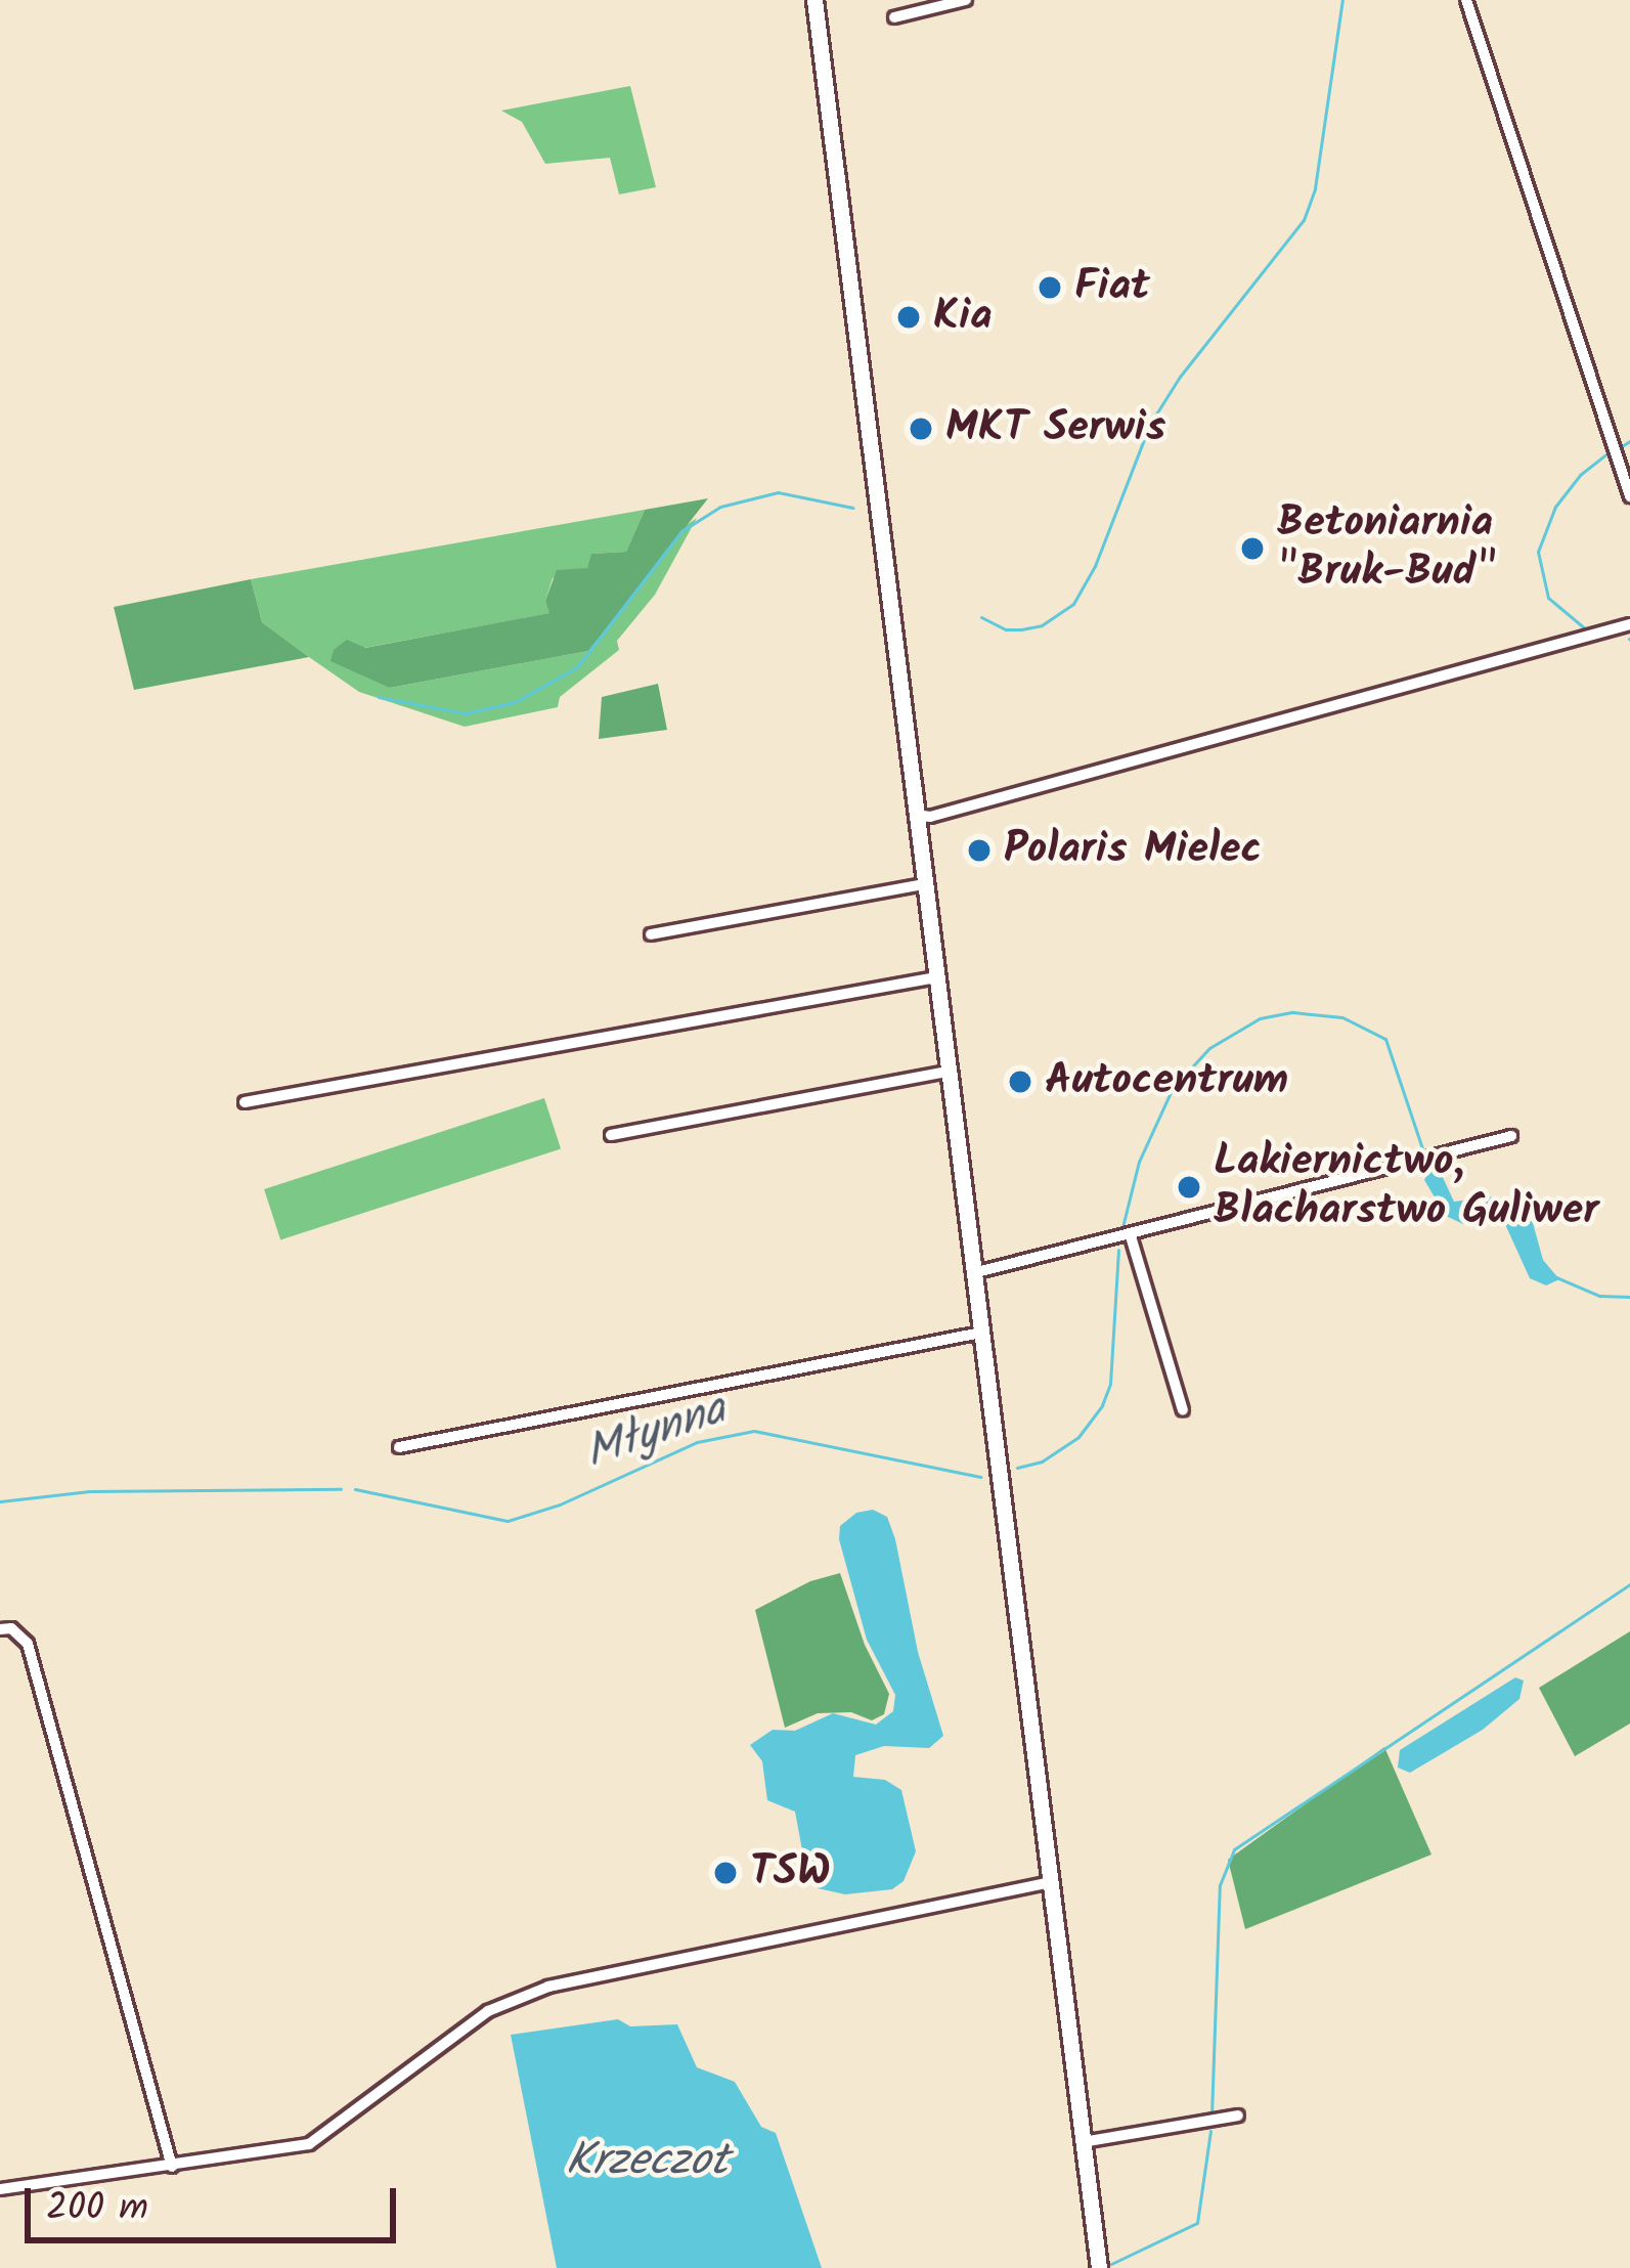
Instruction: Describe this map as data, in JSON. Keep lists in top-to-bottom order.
{
  "water": ["Młynna", "Krzeczot"],
  "places": [
    "Fiat",
    "Kia",
    "MKT Serwis",
    "Betoniarnia \"Bruk-Bud\"",
    "Polaris Mielec",
    "Autocentrum",
    "Lakiernictwo, Blacharstwo Guliwer",
    "TSW"
  ],
  "scale_bar": "200 m"
}
